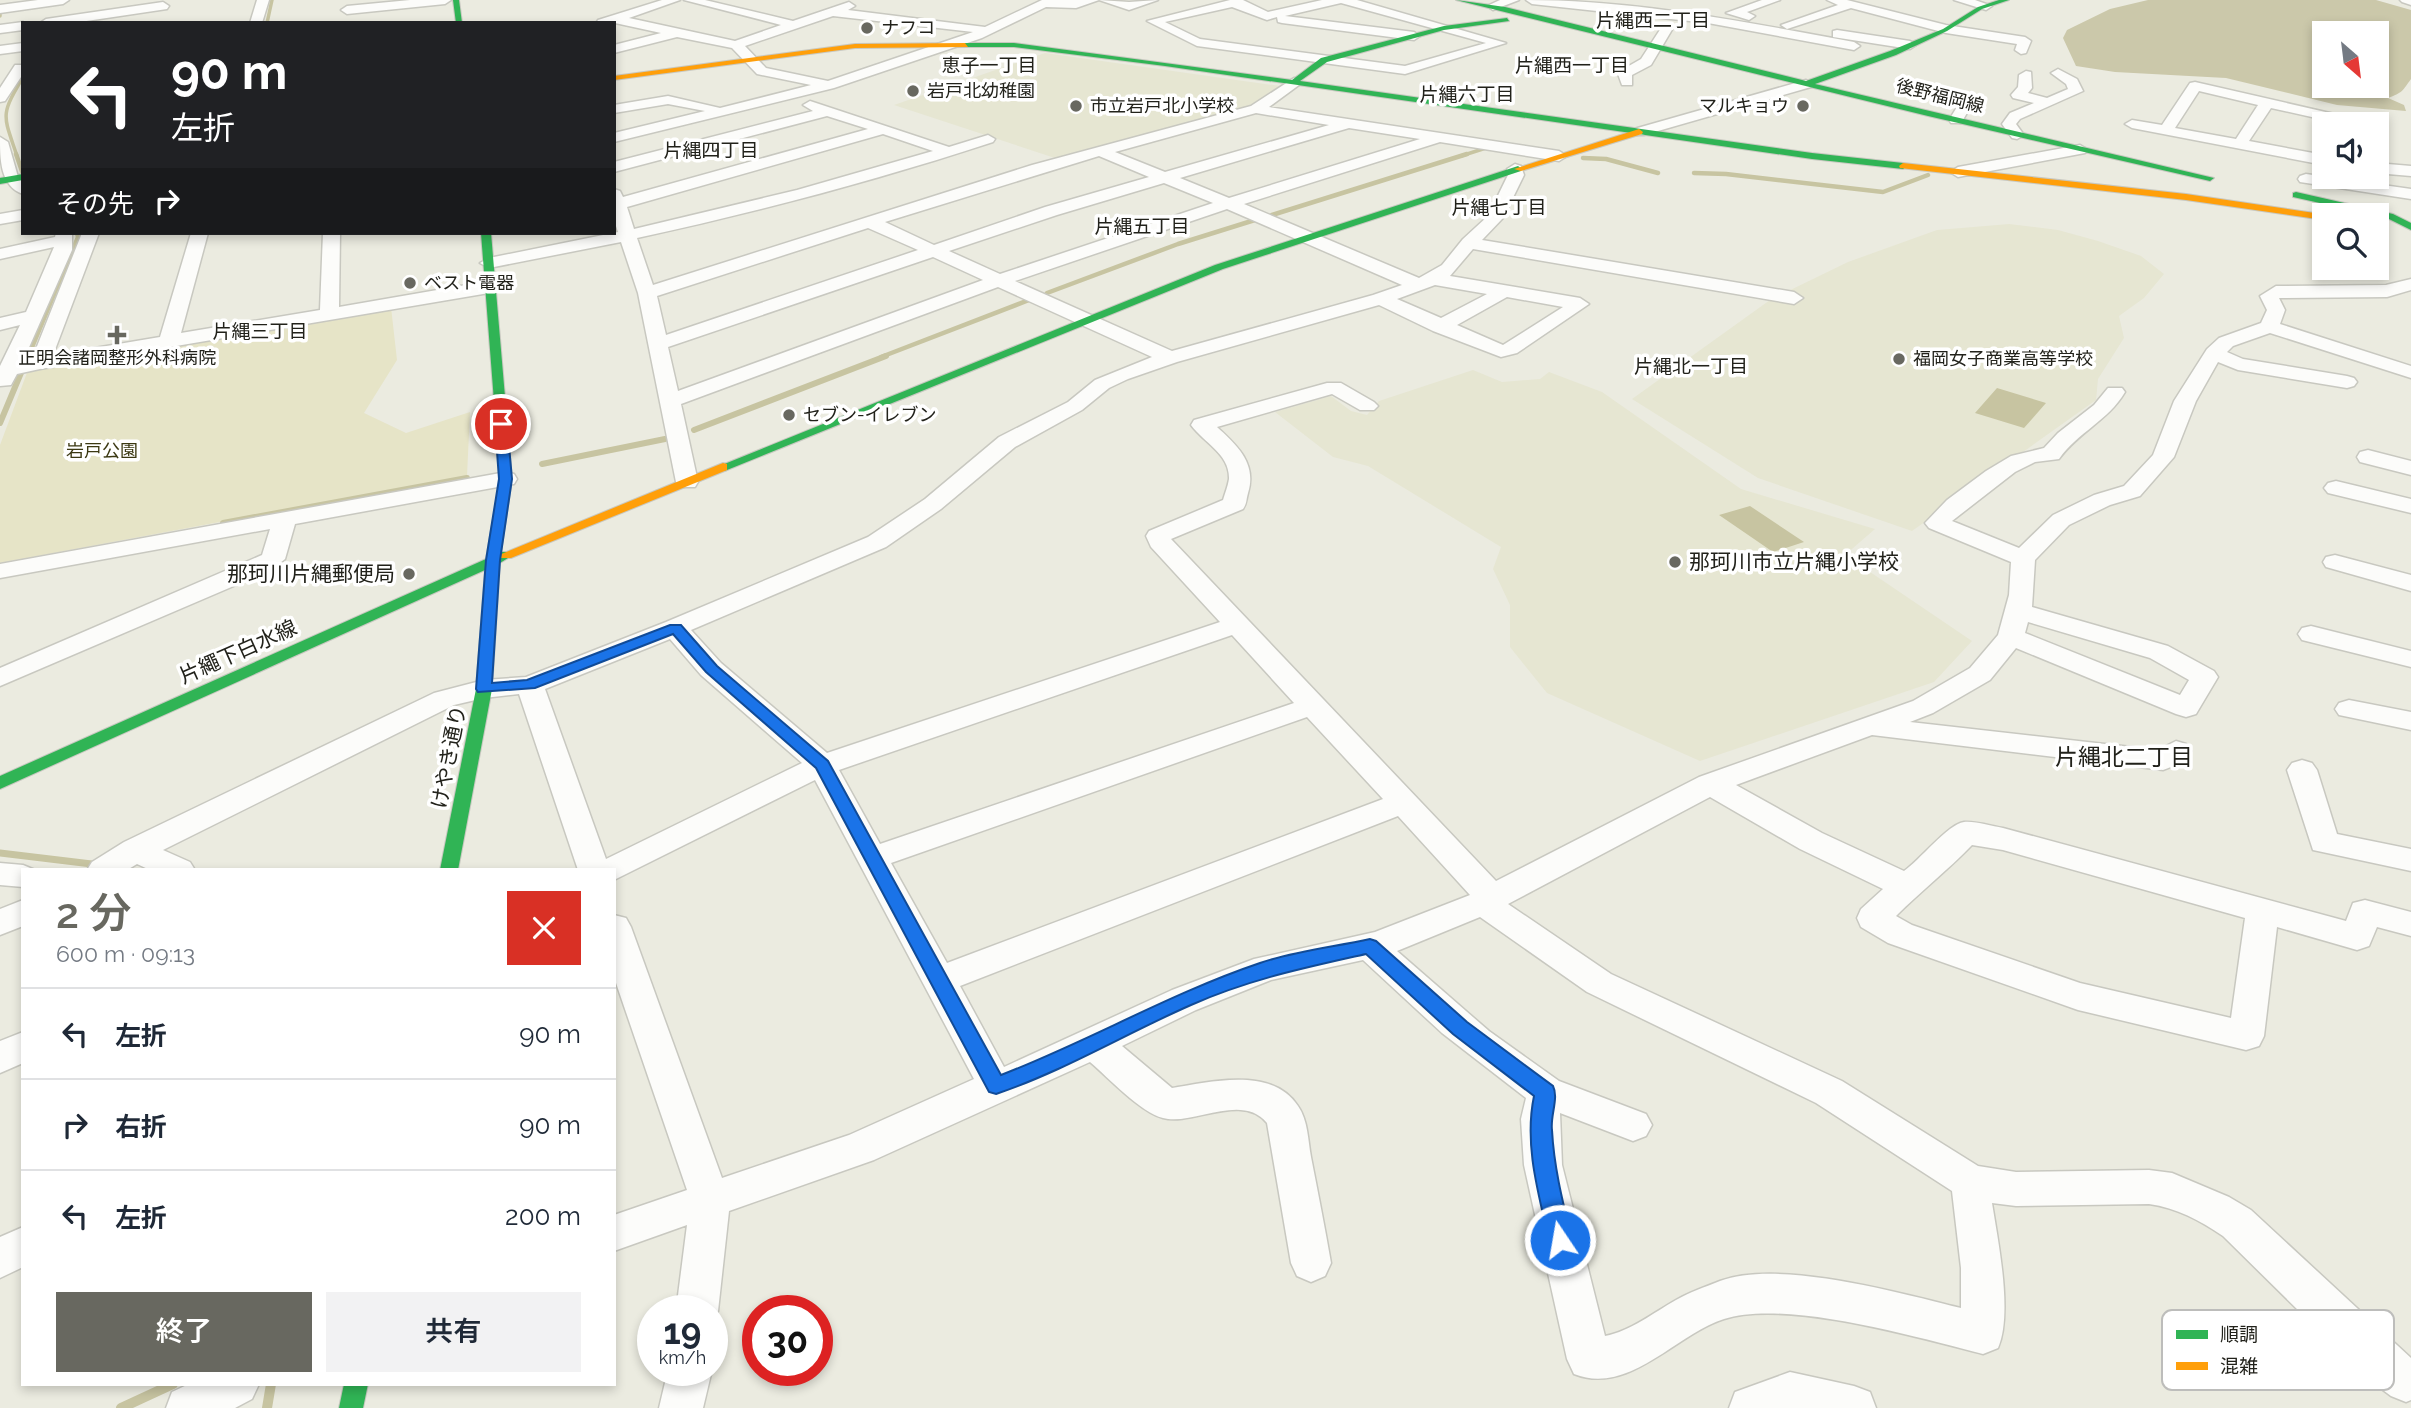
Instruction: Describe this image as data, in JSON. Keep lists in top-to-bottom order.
{
  "streets": {
    "main road": ["後野福岡線", "片繩下白水線", "けやき通り"]
  },
  "crossings": [
    ["片繩下白水線", "けやき通り"]
  ],
  "districts": [
    "片縄西二丁目",
    "恵子一丁目",
    "片縄西一丁目",
    "片縄六丁目",
    "片縄四丁目",
    "片縄七丁目",
    "片縄五丁目",
    "片縄三丁目",
    "片縄北一丁目",
    "片縄北二丁目"
  ],
  "parks": ["岩戸公園"],
  "places": {
    "other": [
      "ナフコ",
      "岩戸北幼稚園",
      "市立岩戸北小学校",
      "マルキョウ",
      "ベスト電器",
      "福岡女子商業高等学校",
      "セブン-イレブン",
      "那珂川市立片縄小学校",
      "那珂川片縄郵便局"
    ],
    "health": ["正明会諸岡整形外科病院"]
  },
  "legend": ["順調", "混雑"],
  "north": "bottom right",
  "page": {
    "turn": ["90 m", "左折"],
    "then": "その先",
    "heading": ["2 分", "600 m · 09:13"],
    "list": [
      {
        "name": "左折",
        "value": "90 m"
      },
      {
        "name": "右折",
        "value": "90 m"
      },
      {
        "name": "左折",
        "value": "200 m"
      }
    ],
    "buttons": ["終了", "共有"],
    "speed": "19 km/h",
    "limit": "30"
  }
}
